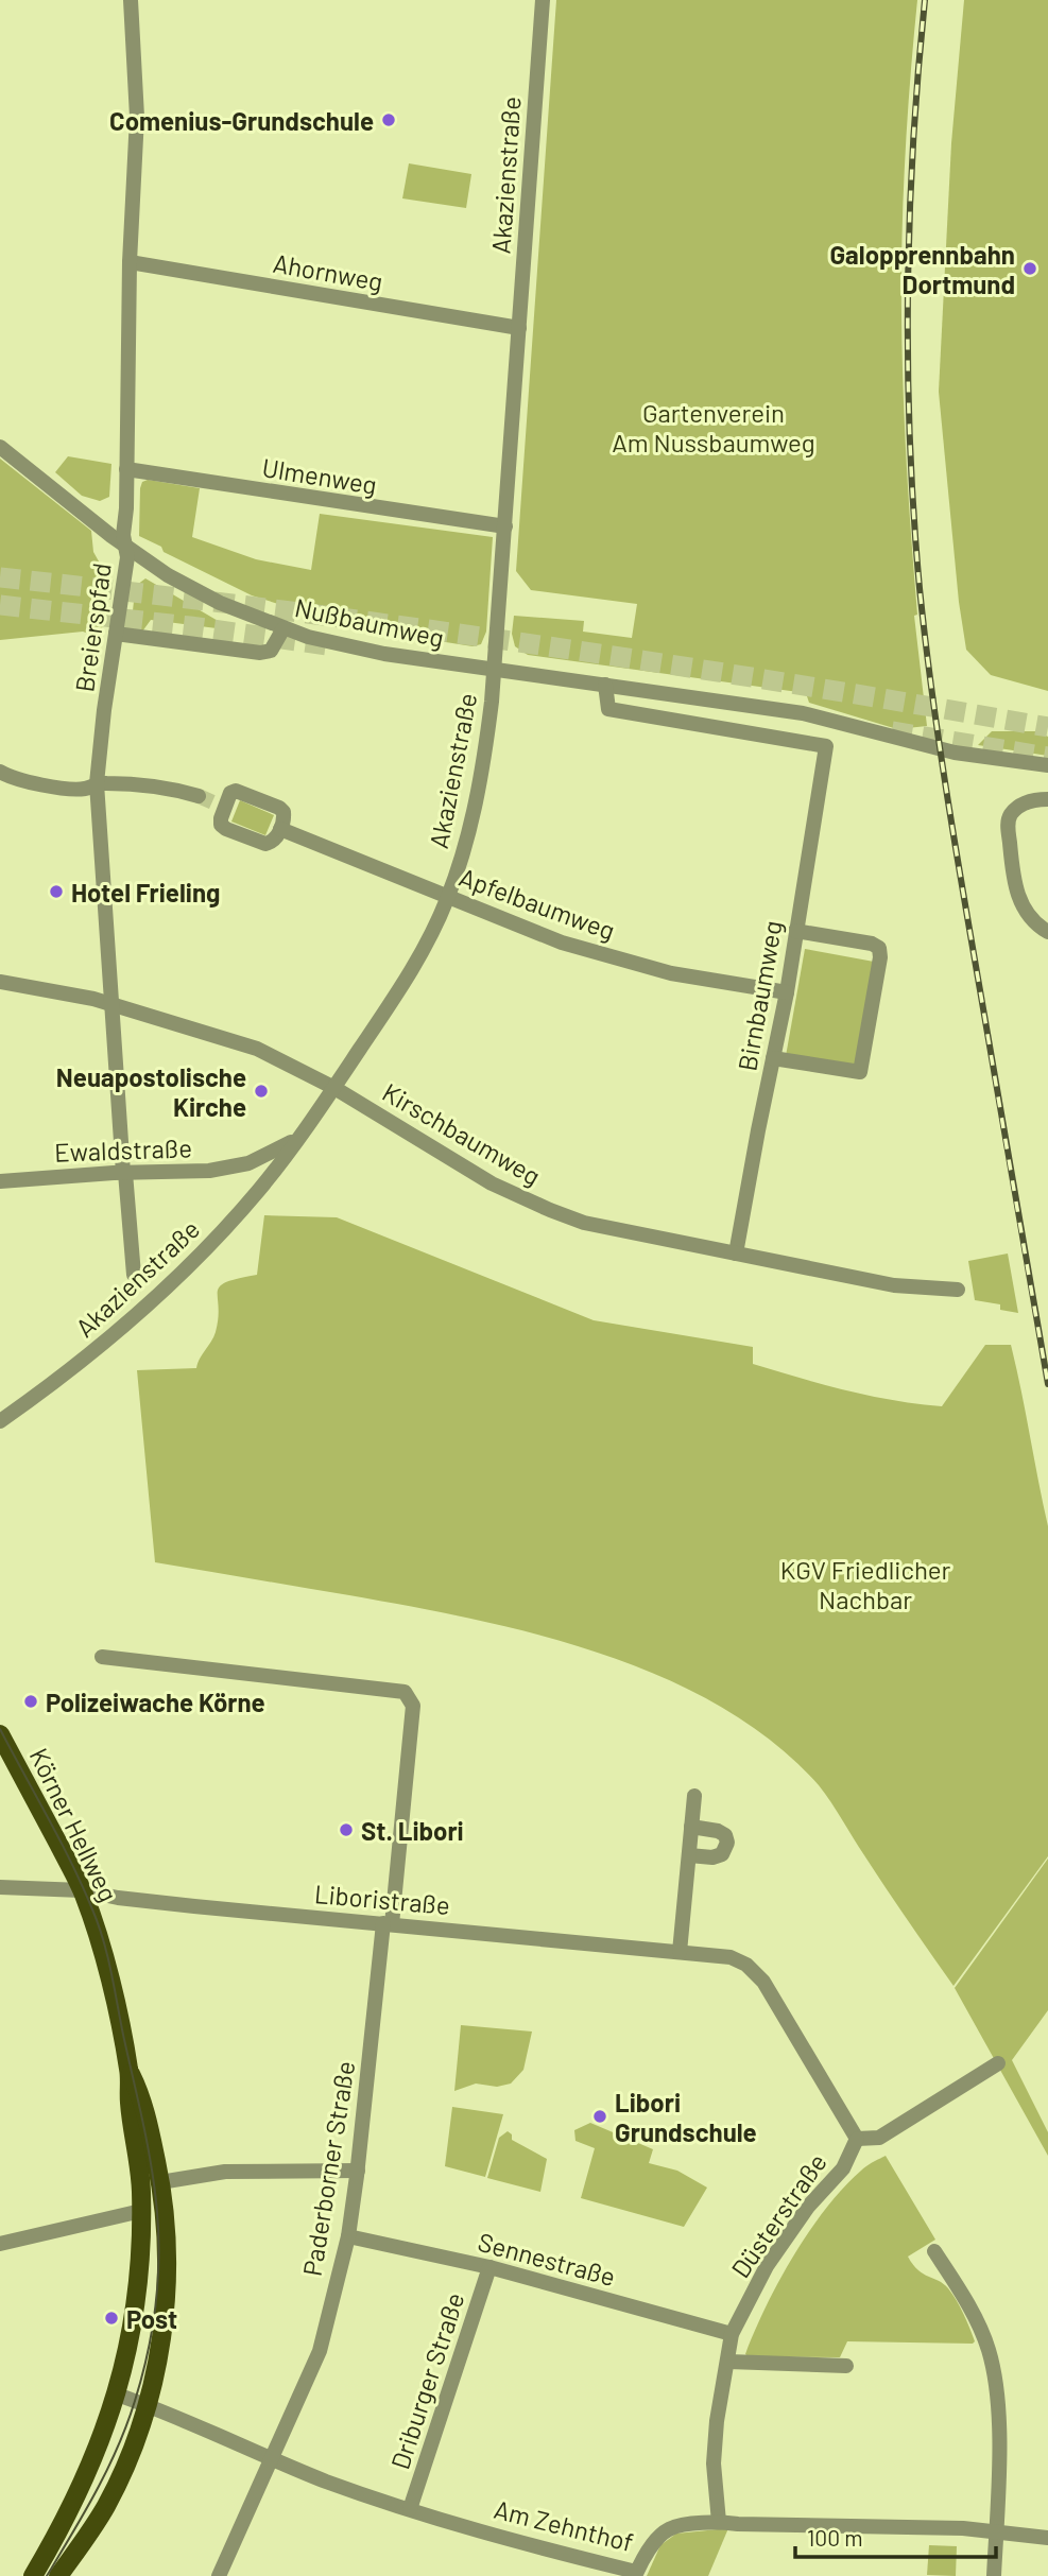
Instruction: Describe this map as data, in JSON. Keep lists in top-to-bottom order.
{
  "streets": {
    "main road": ["Körner Hellweg"],
    "street": [
      "Akazienstraße",
      "Ahornweg",
      "Ulmenweg",
      "Nußbaumweg",
      "Breierspfad",
      "Apfelbaumweg",
      "Birnbaumweg",
      "Kirschbaumweg",
      "Ewaldstraße",
      "Liboristraße",
      "Paderborner Straße",
      "Düsterstraße",
      "Sennestraße",
      "Driburger Straße",
      "Am Zehnthof"
    ]
  },
  "crossings": [
    ["Akazienstraße", "Ahornweg"],
    ["Akazienstraße", "Ulmenweg"],
    ["Akazienstraße", "Nußbaumweg"],
    ["Akazienstraße", "Apfelbaumweg"],
    ["Akazienstraße", "Kirschbaumweg"],
    ["Akazienstraße", "Ewaldstraße"],
    ["Ahornweg", "Breierspfad"],
    ["Ulmenweg", "Breierspfad"],
    ["Nußbaumweg", "Breierspfad"],
    ["Nußbaumweg", "Birnbaumweg"],
    ["Breierspfad", "Kirschbaumweg"],
    ["Breierspfad", "Ewaldstraße"],
    ["Apfelbaumweg", "Birnbaumweg"],
    ["Birnbaumweg", "Kirschbaumweg"],
    ["Körner Hellweg", "Liboristraße"],
    ["Körner Hellweg", "Am Zehnthof"],
    ["Liboristraße", "Paderborner Straße"],
    ["Liboristraße", "Düsterstraße"],
    ["Paderborner Straße", "Sennestraße"],
    ["Paderborner Straße", "Am Zehnthof"],
    ["Düsterstraße", "Sennestraße"],
    ["Düsterstraße", "Am Zehnthof"],
    ["Sennestraße", "Driburger Straße"],
    ["Driburger Straße", "Am Zehnthof"]
  ],
  "parks": ["Gartenverein Am Nussbaumweg", "KGV Friedlicher Nachbar"],
  "places": [
    "Comenius-Grundschule",
    "Galopprennbahn Dortmund",
    "Hotel Frieling",
    "Neuapostolische Kirche",
    "Polizeiwache Körne",
    "St. Libori",
    "Libori Grundschule",
    "Post"
  ],
  "scale_bar": "100 m"
}
